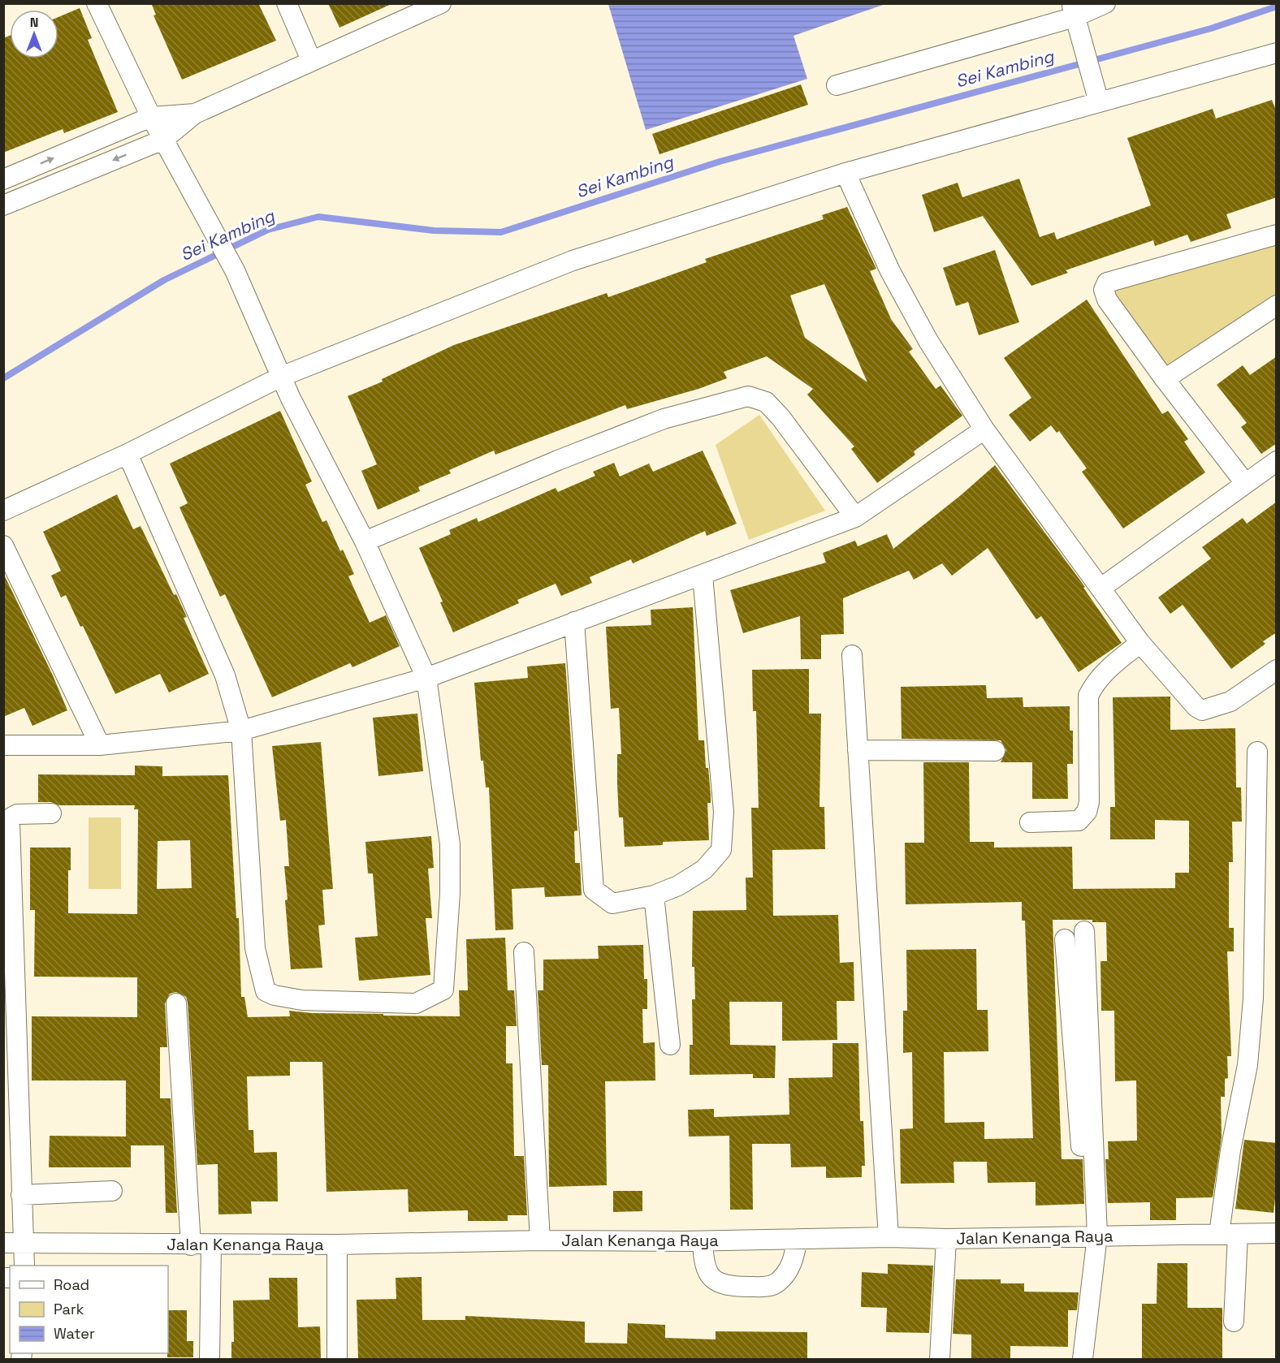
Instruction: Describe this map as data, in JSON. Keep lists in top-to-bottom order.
{
  "streets": {
    "street": ["Jalan Kenanga Raya"]
  },
  "water": ["Sei Kambing"],
  "legend": ["Road", "Park", "Water"],
  "north": "top"
}
